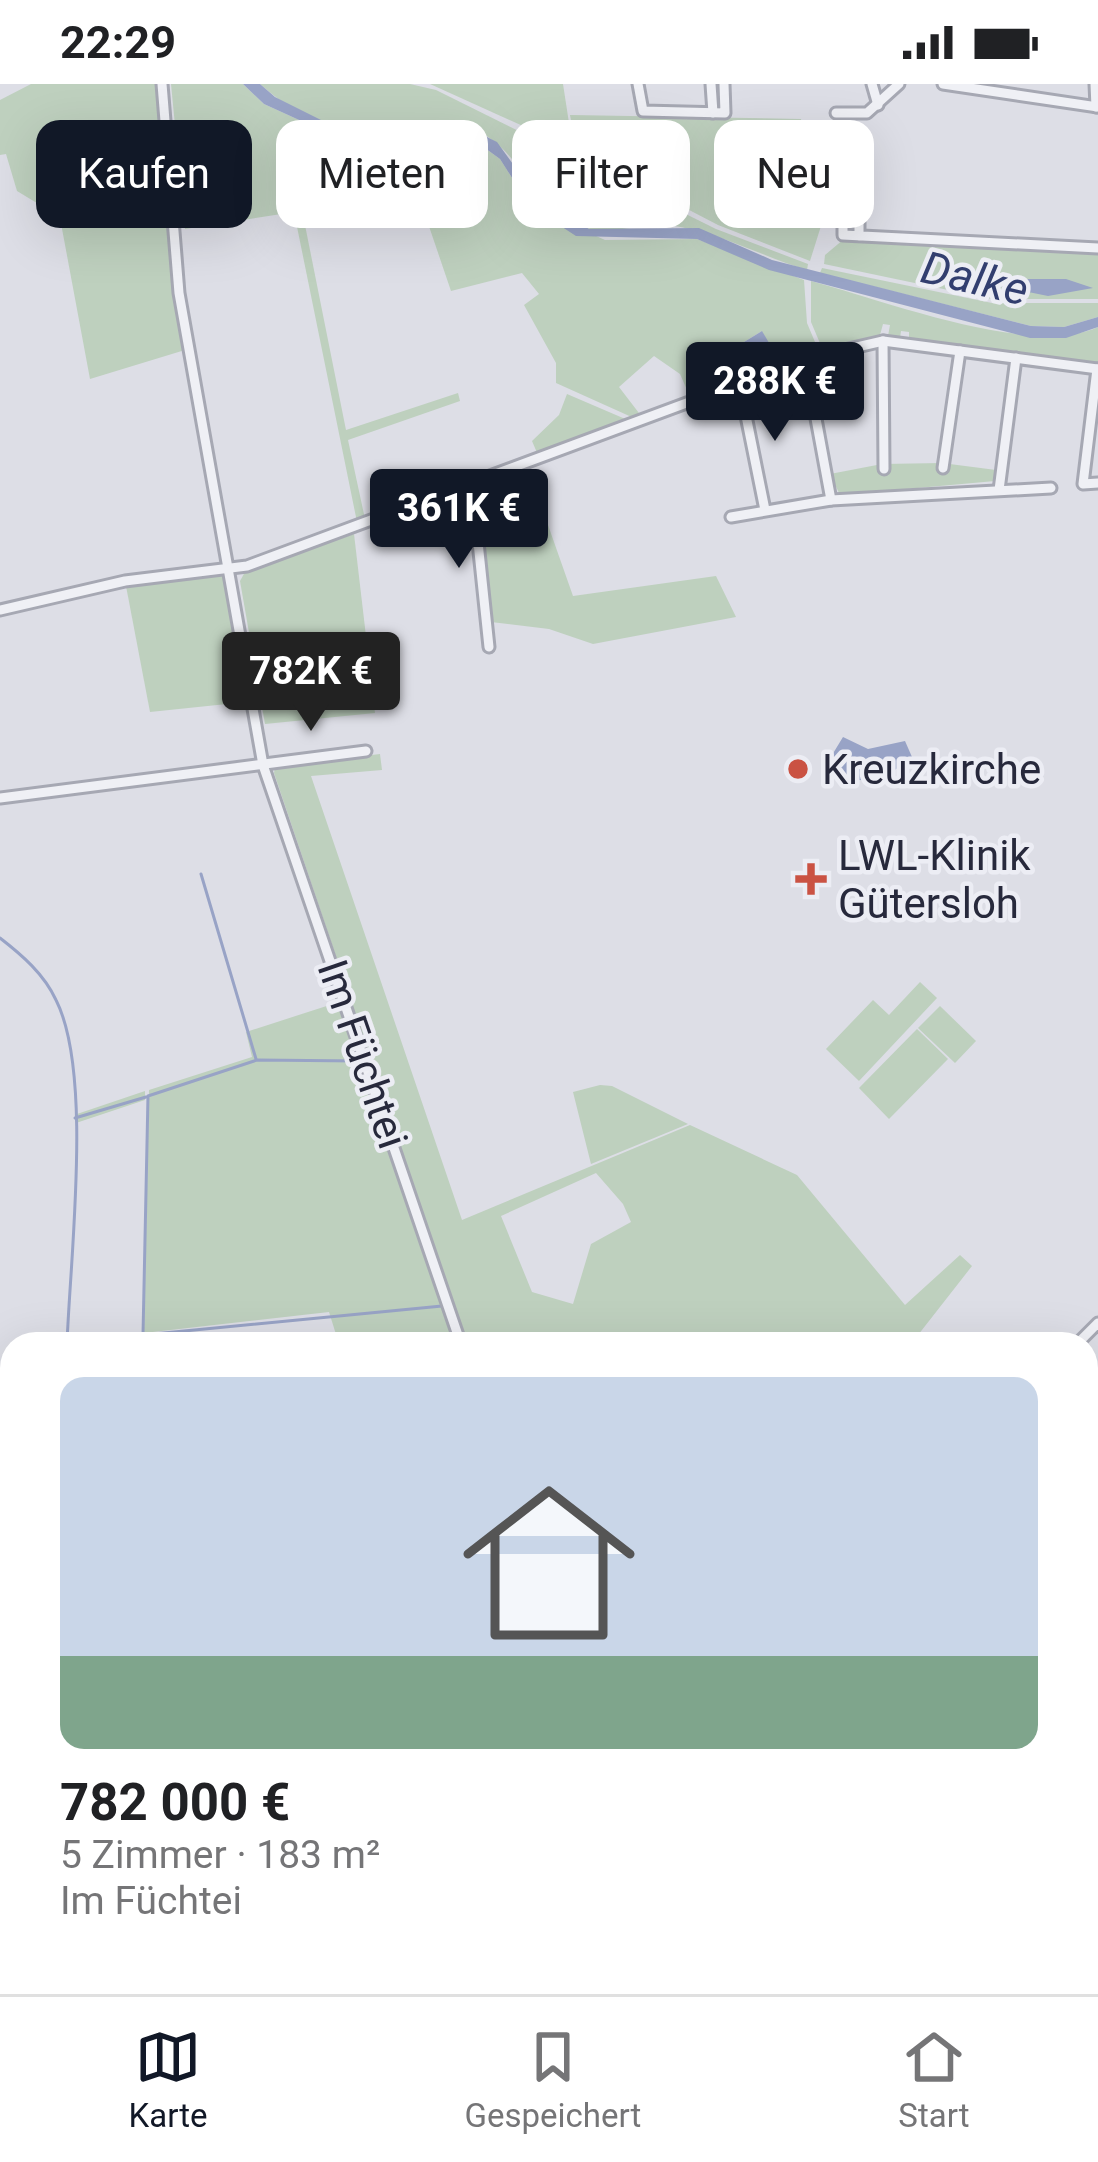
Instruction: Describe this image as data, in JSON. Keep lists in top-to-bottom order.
{
  "streets": {
    "street": ["Im Füchtei"]
  },
  "water": ["Dalke"],
  "places": {
    "other": ["Kreuzkirche"],
    "health": ["LWL-Klinik Gütersloh"]
  },
  "page": {
    "status": "22:29",
    "chip": [
      "Kaufen",
      "Mieten",
      "Filter",
      "Neu"
    ],
    "price": ["288K €", "361K €", "782K €"],
    "list": [
      {
        "name": "782 000 €",
        "note": "5 Zimmer · 183 m² · Im Füchtei"
      }
    ],
    "tabs": ["Karte", "Gespeichert", "Start"]
  }
}
